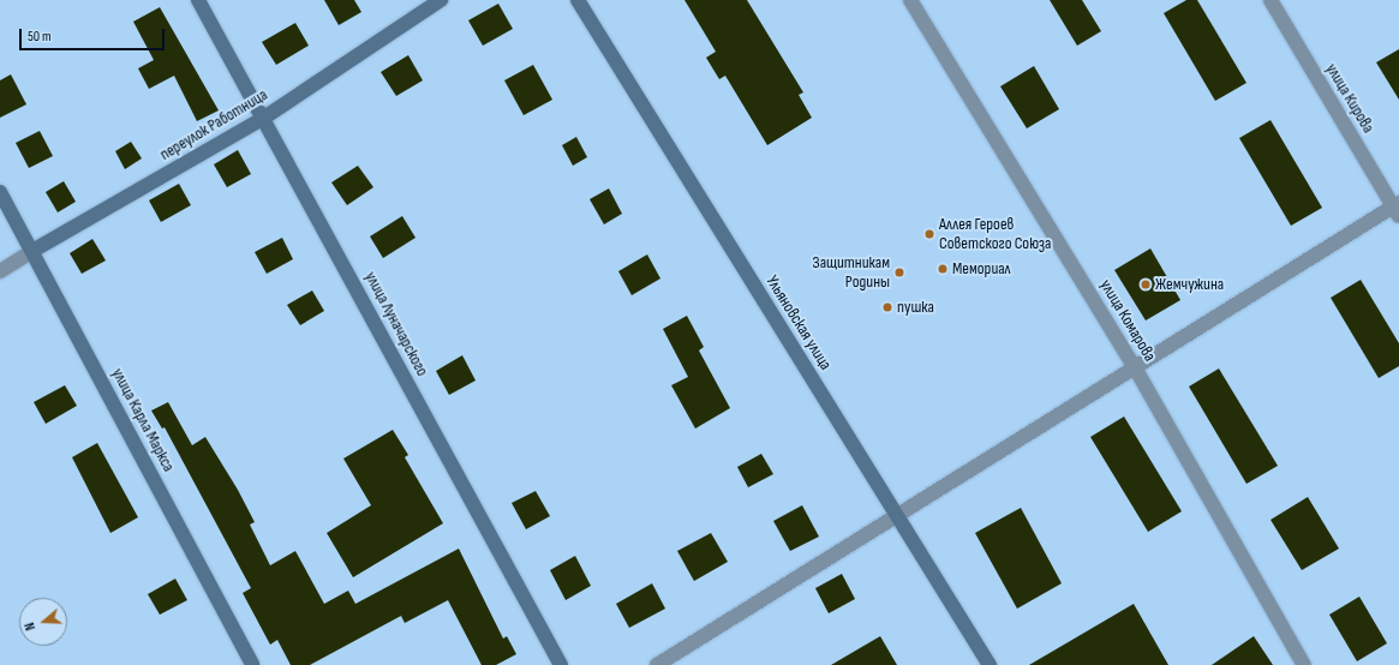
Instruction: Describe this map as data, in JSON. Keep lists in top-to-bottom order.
{
  "streets": {
    "street": [
      "улица Кирова",
      "переулок Работница",
      "улица Комарова",
      "Ульяновская улица",
      "улица Луначарского",
      "улица Карла Маркса"
    ]
  },
  "crossings": [
    ["переулок Работница", "улица Луначарского"],
    ["переулок Работница", "улица Карла Маркса"]
  ],
  "places": [
    "Аллея Героев Советского Союза",
    "Мемориал",
    "Защитникам Родины",
    "Жемчужина",
    "пушка"
  ],
  "scale_bar": "50 m",
  "north": "left"
}
